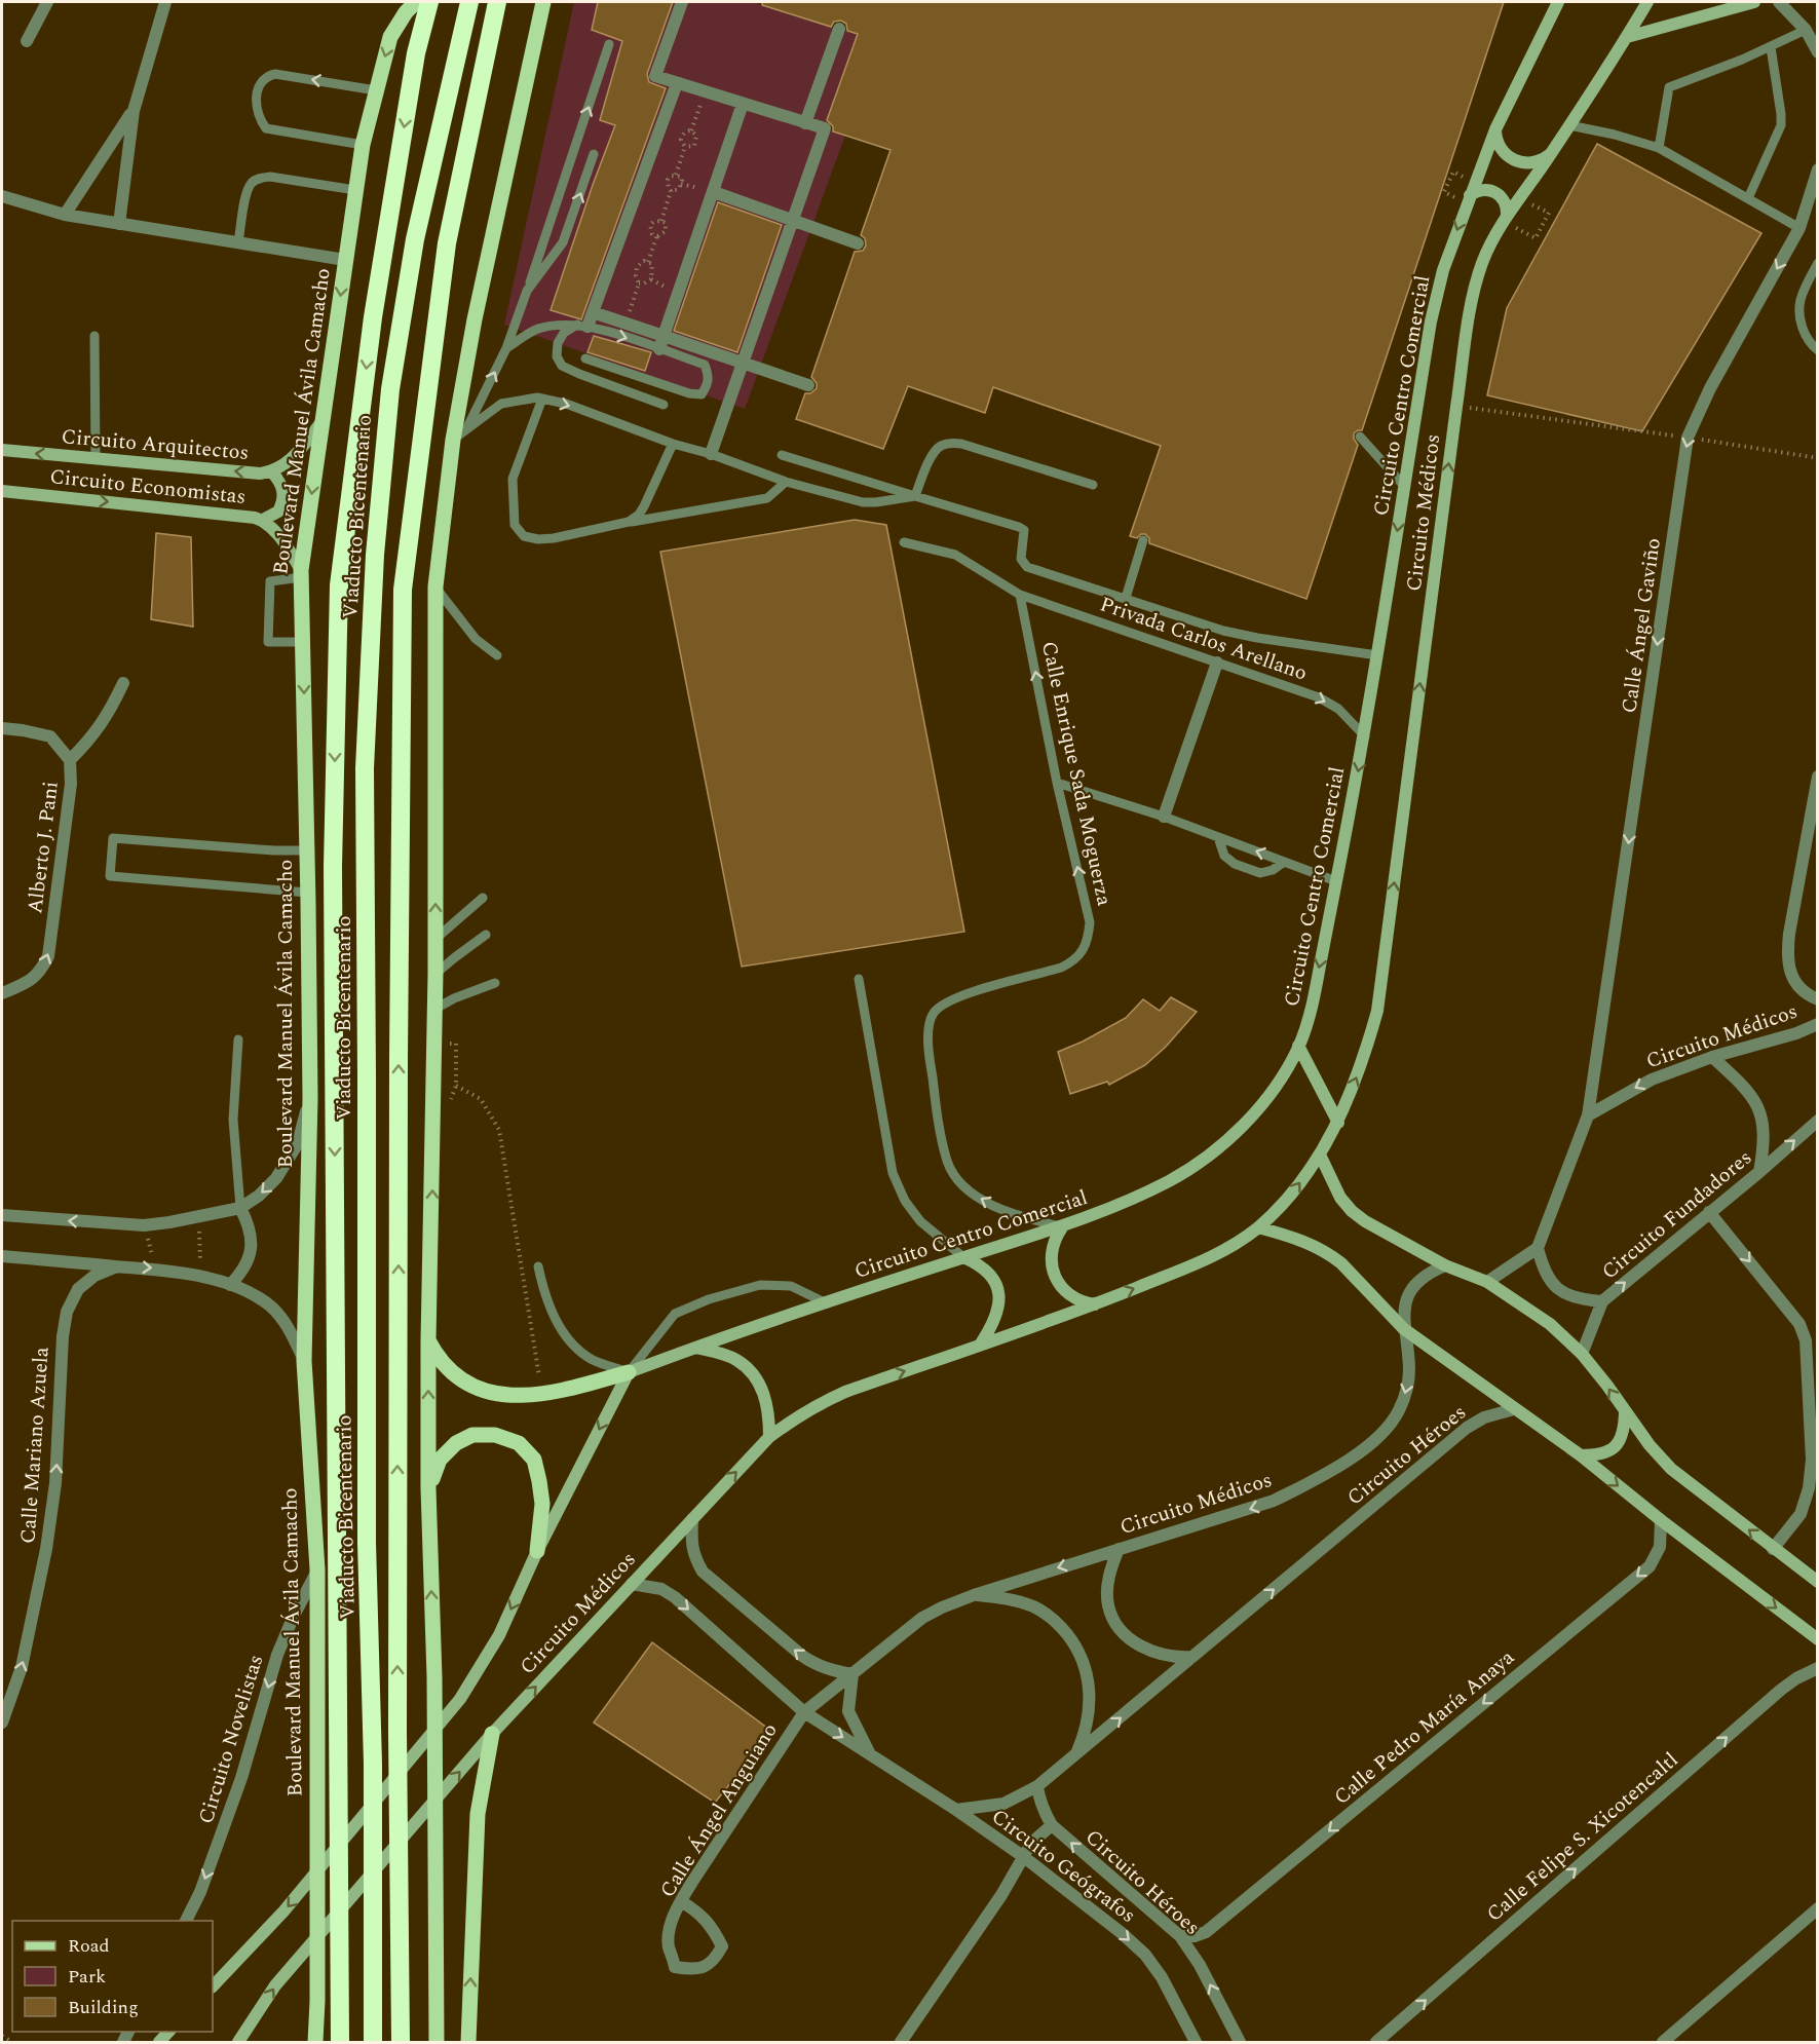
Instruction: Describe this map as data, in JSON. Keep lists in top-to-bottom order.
{
  "streets": {
    "highway": ["Viaducto Bicentenario"],
    "main road": [
      "Circuito Centro Comercial",
      "Boulevard Manuel Ávila Camacho",
      "Circuito Arquitectos",
      "Circuito Economistas",
      "Circuito Médicos"
    ],
    "street": [
      "Calle Ángel Gaviño",
      "Alberto J. Pani",
      "Circuito Fundadores",
      "Calle Mariano Azuela",
      "Circuito Héroes",
      "Calle Pedro María Anaya",
      "Circuito Novelistas",
      "Calle Ángel Anguiano",
      "Calle Felipe S. Xicotencaltl",
      "Circuito Geógrafos"
    ],
    "lane": ["Privada Carlos Arellano", "Calle Enrique Sada Moguerza"]
  },
  "crossings": [
    ["Circuito Centro Comercial", "Privada Carlos Arellano"],
    ["Circuito Centro Comercial", "Calle Enrique Sada Moguerza"],
    ["Boulevard Manuel Ávila Camacho", "Circuito Arquitectos"],
    ["Boulevard Manuel Ávila Camacho", "Circuito Economistas"],
    ["Boulevard Manuel Ávila Camacho", "Circuito Novelistas"],
    ["Circuito Médicos", "Calle Ángel Gaviño"],
    ["Circuito Médicos", "Calle Ángel Anguiano"],
    ["Circuito Médicos", "Circuito Geógrafos"],
    ["Privada Carlos Arellano", "Calle Enrique Sada Moguerza"],
    ["Circuito Héroes", "Calle Pedro María Anaya"],
    ["Circuito Héroes", "Circuito Geógrafos"],
    ["Calle Ángel Anguiano", "Circuito Geógrafos"]
  ],
  "one_way": [
    "Circuito Centro Comercial",
    "Circuito Arquitectos",
    "Circuito Economistas",
    "Calle Ángel Gaviño",
    "Alberto J. Pani",
    "Circuito Fundadores",
    "Calle Mariano Azuela",
    "Calle Pedro María Anaya",
    "Circuito Novelistas",
    "Calle Felipe S. Xicotencaltl"
  ],
  "legend": ["Road", "Park", "Building"]
}
